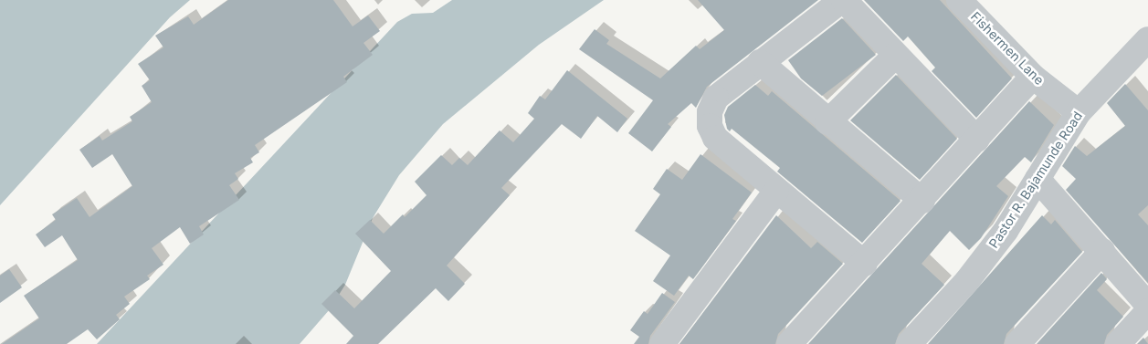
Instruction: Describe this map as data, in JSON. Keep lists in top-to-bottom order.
{
  "streets": {
    "street": ["Fishermen Lane", "Pastor R. Bajamunde Road"]
  },
  "crossings": [
    ["Fishermen Lane", "Pastor R. Bajamunde Road"]
  ]
}
